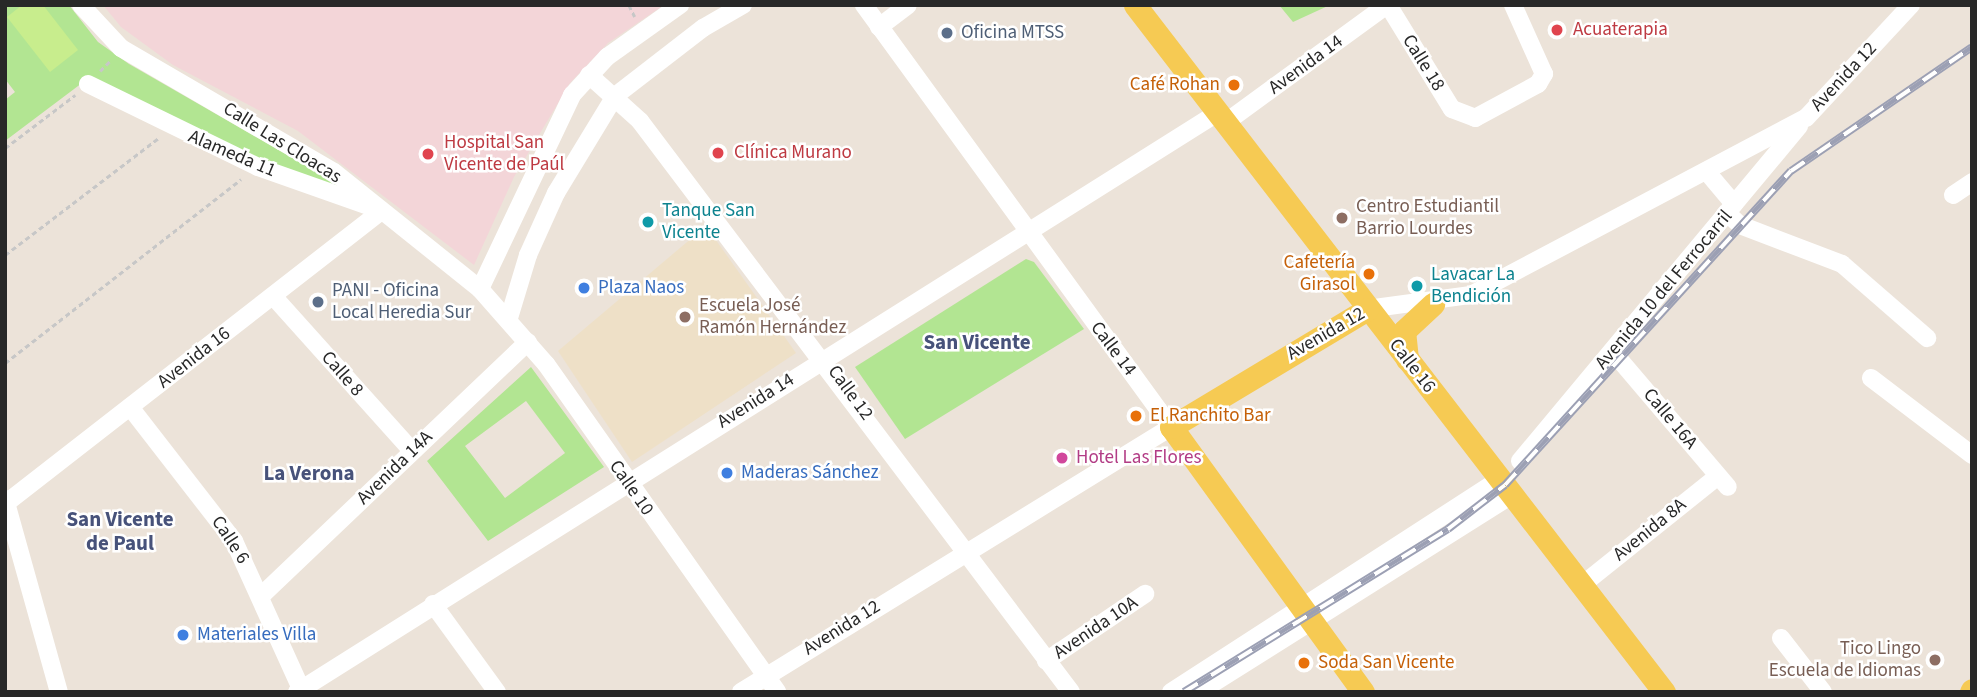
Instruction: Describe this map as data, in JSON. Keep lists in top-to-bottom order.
{
  "streets": {
    "main road": ["Avenida 12", "Calle 14", "Calle 16"],
    "street": [
      "Calle 18",
      "Avenida 14",
      "Calle Las Cloacas",
      "Alameda 11",
      "Avenida 10 del Ferrocarril",
      "Avenida 16",
      "Calle 8",
      "Calle 12",
      "Calle 16A",
      "Avenida 14A",
      "Calle 10",
      "Avenida 8A",
      "Calle 6",
      "Avenida 10A"
    ]
  },
  "crossings": [
    ["Calle 18", "Avenida 14"],
    ["Avenida 14", "Calle 14"],
    ["Avenida 14", "Calle 16"],
    ["Avenida 14", "Calle 12"],
    ["Avenida 14", "Calle 10"],
    ["Avenida 14", "Calle 6"],
    ["Avenida 12", "Avenida 10 del Ferrocarril"],
    ["Avenida 12", "Calle 14"],
    ["Avenida 12", "Calle 16"],
    ["Avenida 12", "Calle 12"],
    ["Avenida 12", "Calle 10"],
    ["Calle Las Cloacas", "Alameda 11"],
    ["Calle Las Cloacas", "Avenida 16"],
    ["Calle Las Cloacas", "Calle 10"],
    ["Alameda 11", "Avenida 16"],
    ["Avenida 10 del Ferrocarril", "Calle 16A"],
    ["Avenida 16", "Calle 8"],
    ["Avenida 16", "Calle 6"],
    ["Calle 16", "Avenida 8A"],
    ["Calle 8", "Avenida 14A"],
    ["Calle 12", "Avenida 10A"],
    ["Calle 16A", "Avenida 8A"],
    ["Avenida 14A", "Calle 10"],
    ["Avenida 14A", "Calle 6"]
  ],
  "districts": ["San Vicente", "La Verona", "San Vicente de Paul"],
  "places": [
    "Acuaterapia",
    "Oficina MTSS",
    "Café Rohan",
    "Clínica Murano",
    "Hospital San Vicente de Paúl",
    "Centro Estudiantil Barrio Lourdes",
    "Tanque San Vicente",
    "Cafetería Girasol",
    "Lavacar La Bendición",
    "Plaza Naos",
    "PANI - Oficina Local Heredia Sur",
    "Escuela José Ramón Hernández",
    "El Ranchito Bar",
    "Hotel Las Flores",
    "Maderas Sánchez",
    "Materiales Villa",
    "Tico Lingo Escuela de Idiomas",
    "Soda San Vicente"
  ]
}
